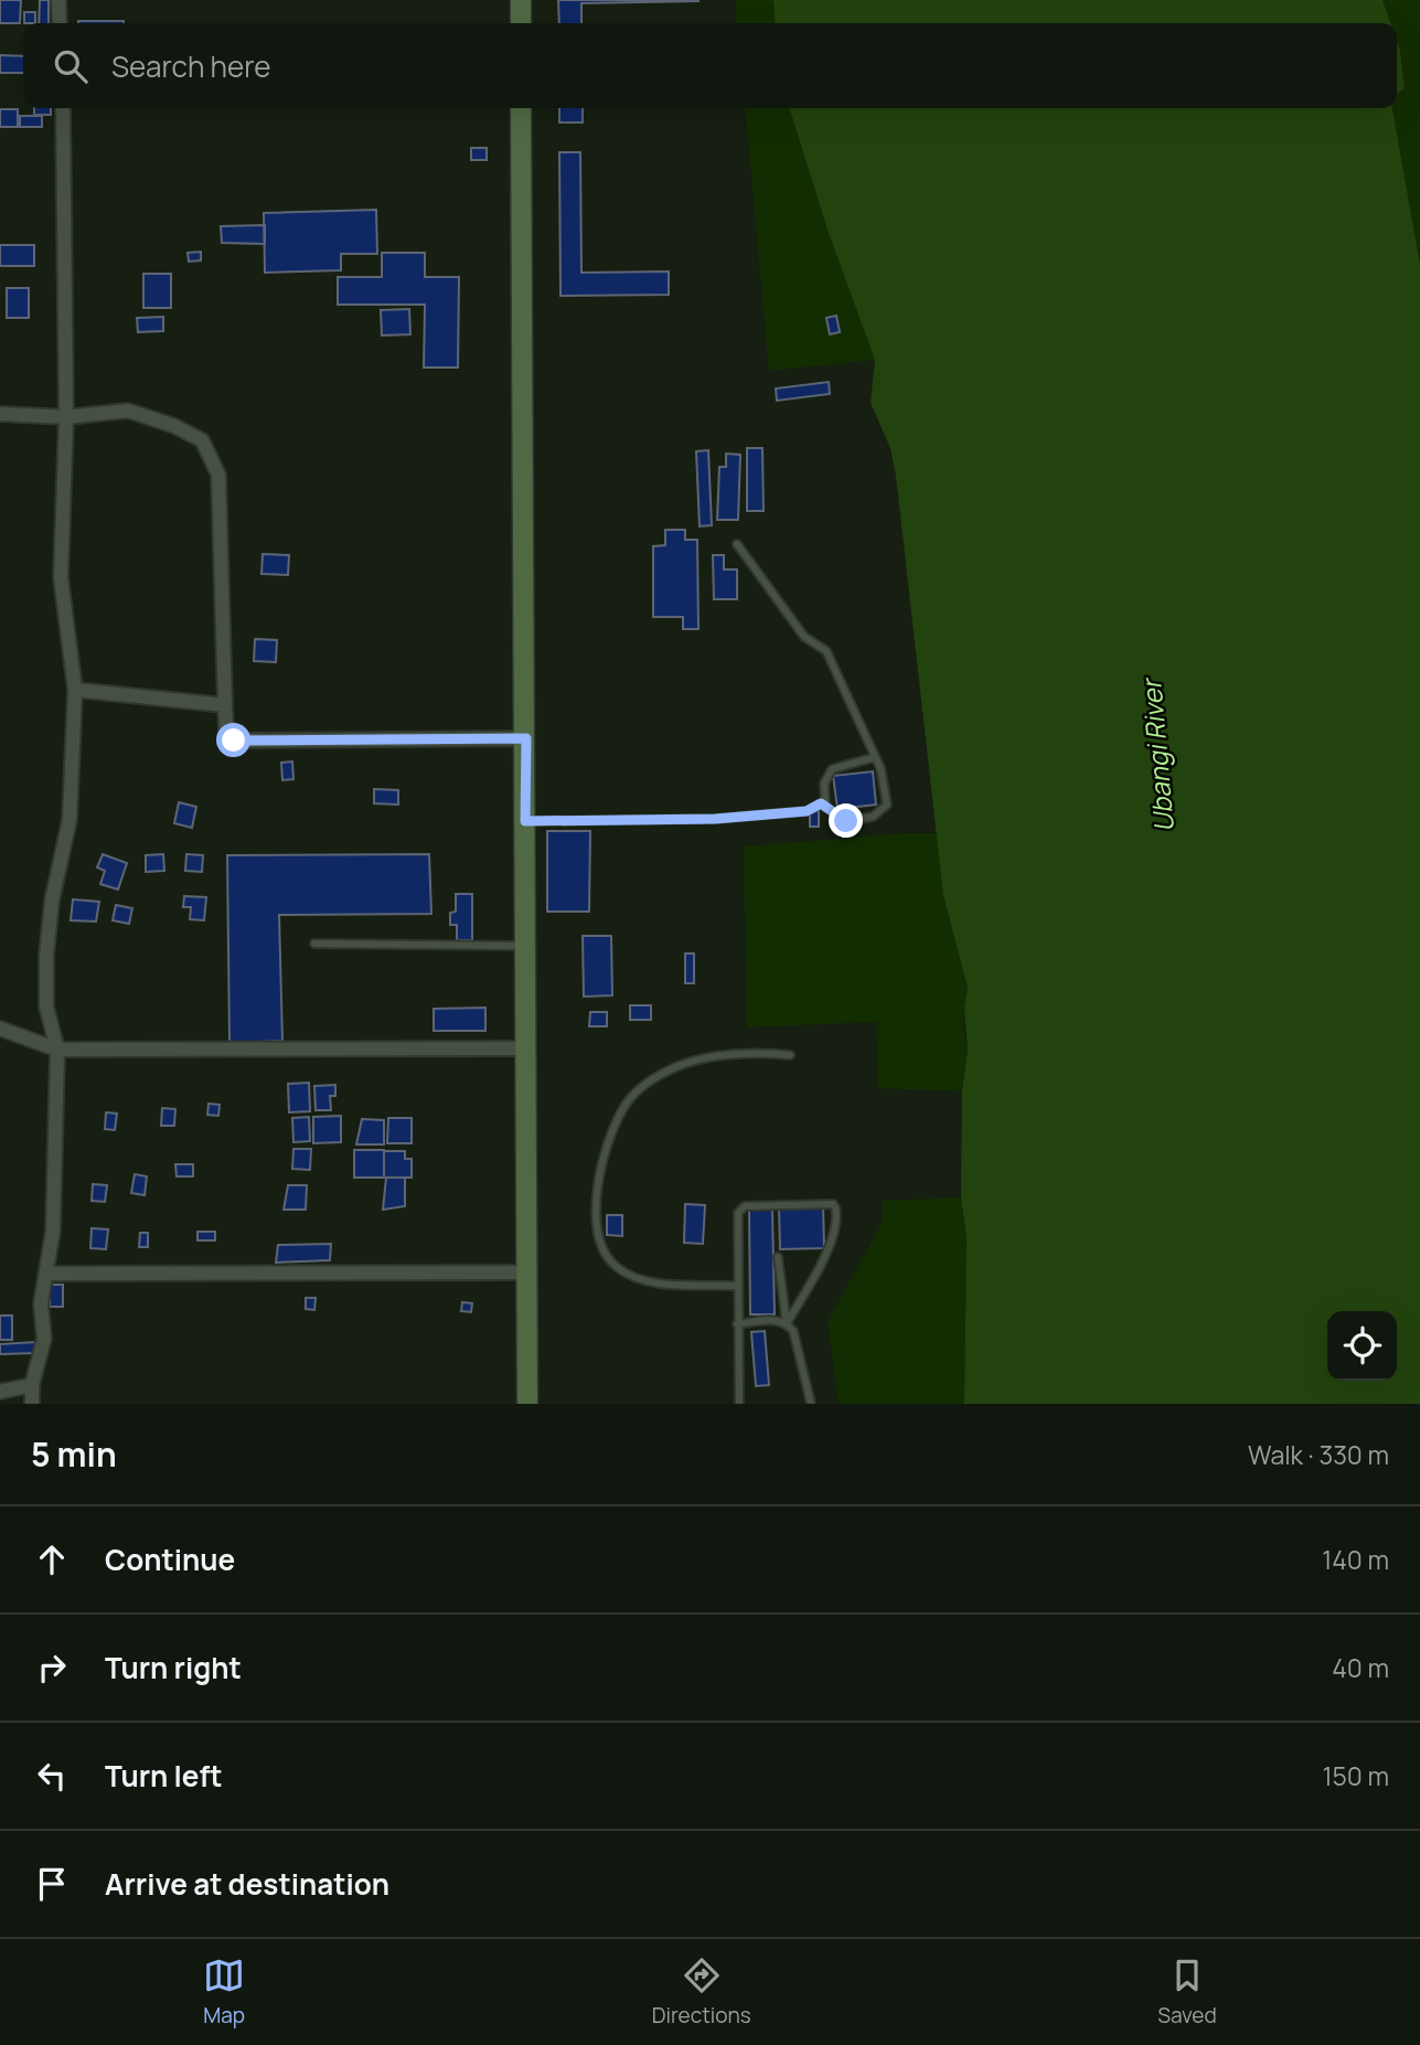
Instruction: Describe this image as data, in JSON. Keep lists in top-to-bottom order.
{
  "water": ["Ubangi River"],
  "page": {
    "search": "Search here",
    "heading": ["5 min", "Walk · 330 m"],
    "list": [
      ["Continue", "140 m"],
      ["Turn right", "40 m"],
      ["Turn left", "150 m"],
      "Arrive at destination"
    ],
    "nav": ["Map", "Directions", "Saved"]
  }
}
